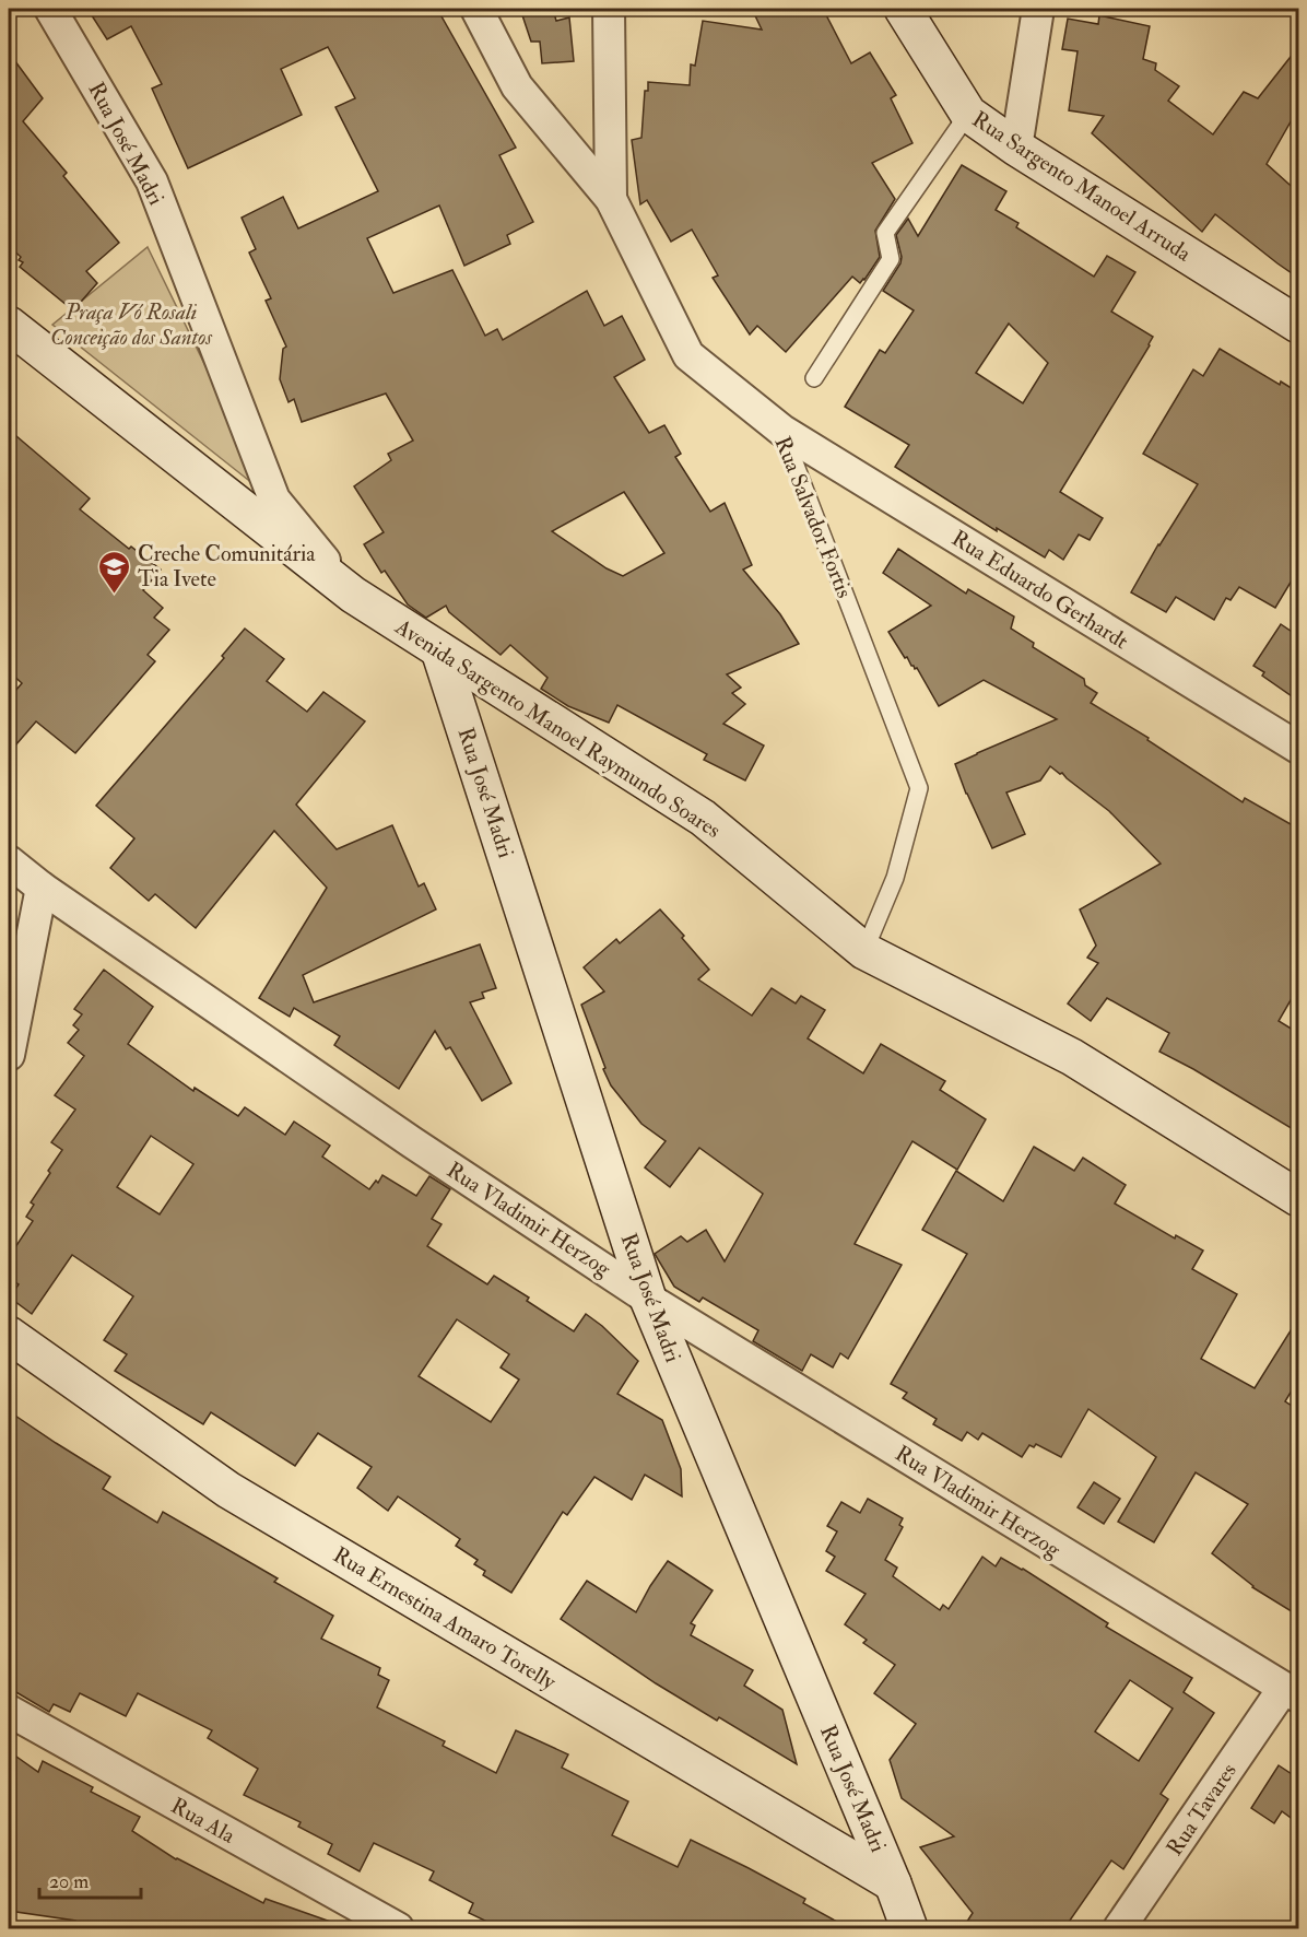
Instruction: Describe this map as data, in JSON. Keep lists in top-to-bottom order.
{
  "streets": {
    "street": [
      "Rua José Madri",
      "Rua Sargento Manoel Arruda",
      "Rua Salvador Fortis",
      "Rua Eduardo Gerhardt",
      "Avenida Sargento Manoel Raymundo Soares",
      "Rua Vladimir Herzog",
      "Rua Ernestina Amaro Torelly",
      "Rua Tavares",
      "Rua Ala"
    ]
  },
  "crossings": [
    ["Rua José Madri", "Avenida Sargento Manoel Raymundo Soares"],
    ["Rua José Madri", "Rua Vladimir Herzog"],
    ["Rua José Madri", "Rua Ernestina Amaro Torelly"],
    ["Rua Salvador Fortis", "Rua Eduardo Gerhardt"],
    ["Rua Salvador Fortis", "Avenida Sargento Manoel Raymundo Soares"],
    ["Rua Vladimir Herzog", "Rua Tavares"]
  ],
  "parks": ["Praça Vó Rosali Conceição dos Santos"],
  "places": {
    "school or university": ["Creche Comunitária Tia Ivete"]
  },
  "scale_bar": "20 m"
}
